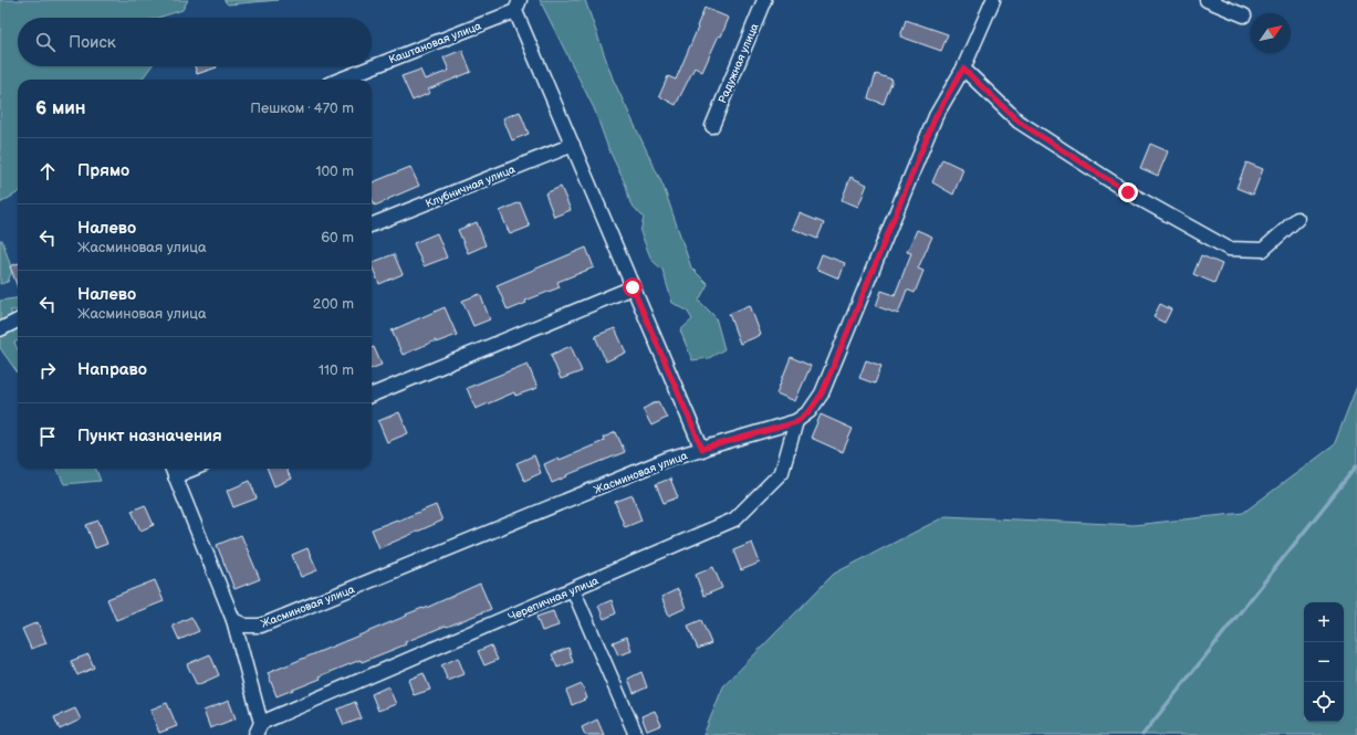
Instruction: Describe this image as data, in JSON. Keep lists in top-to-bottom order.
{
  "streets": {
    "street": [
      "Каштановая улица",
      "Радужная улица",
      "Клубничная улица",
      "Жасминовая улица",
      "Черепичная улица"
    ]
  },
  "crossings": [
    ["Жасминовая улица", "Черепичная улица"]
  ],
  "north": "top right",
  "page": {
    "search": "Поиск",
    "heading": ["6 мин", "Пешком · 470 m"],
    "list": [
      ["Прямо", "100 m"],
      ["Налево", "Жасминовая улица", "60 m"],
      ["Налево", "Жасминовая улица", "200 m"],
      ["Направо", "110 m"],
      "Пункт назначения"
    ],
    "map_buttons": ["+", "−"]
  }
}
